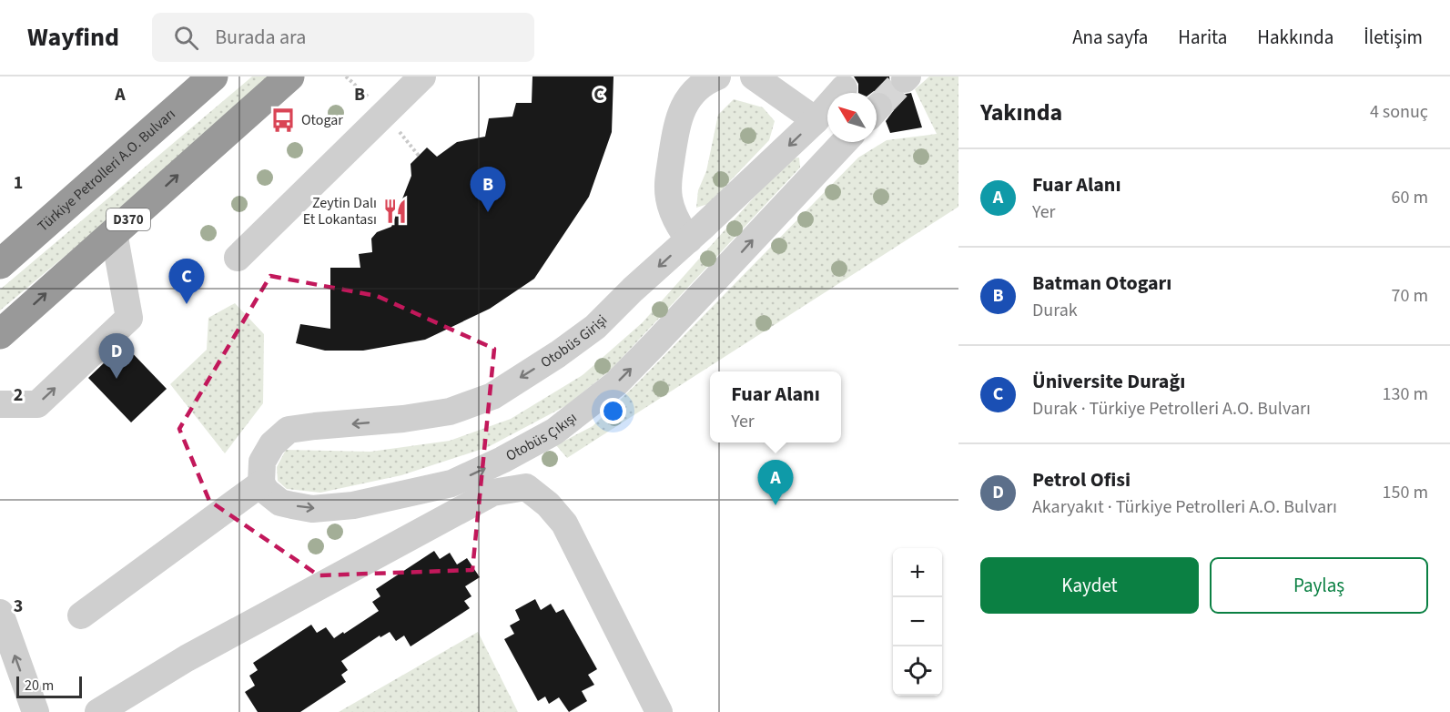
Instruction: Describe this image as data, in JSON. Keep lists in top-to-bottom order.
{
  "streets": {
    "highway": ["Türkiye Petrolleri A.O. Bulvarı", "D370"],
    "street": ["Otobüs Girişi", "Otobüs Çıkışı"]
  },
  "crossings": [
    ["Otobüs Girişi", "Otobüs Çıkışı"]
  ],
  "one_way": ["Otobüs Girişi"],
  "places": {
    "bus stop": ["Otogar"],
    "restaurant": ["Zeytin Dalı Et Lokantası"]
  },
  "scale_bar": "20 m",
  "north": "top left",
  "page": {
    "header": "Wayfind",
    "search": "Burada ara",
    "nav": [
      "Ana sayfa",
      "Harita",
      "Hakkında",
      "İletişim"
    ],
    "heading": ["Yakında", "4 sonuç"],
    "list": [
      {
        "mark": "A",
        "name": "Fuar Alanı",
        "note": "Yer",
        "value": "60 m"
      },
      {
        "mark": "B",
        "name": "Batman Otogarı",
        "note": "Durak",
        "value": "70 m"
      },
      {
        "mark": "C",
        "name": "Üniversite Durağı",
        "note": "Durak · Türkiye Petrolleri A.O. Bulvarı",
        "value": "130 m"
      },
      {
        "mark": "D",
        "name": "Petrol Ofisi",
        "note": "Akaryakıt · Türkiye Petrolleri A.O. Bulvarı",
        "value": "150 m"
      }
    ],
    "pins": [
      "B",
      "C",
      "D",
      "A"
    ],
    "popup": ["Fuar Alanı", "Yer"],
    "buttons": ["Kaydet", "Paylaş"],
    "map_buttons": ["+", "−"],
    "scale": "20 m"
  },
  "grid": {
    "columns": ["A", "B", "C"],
    "rows": ["1", "2", "3"]
  }
}
